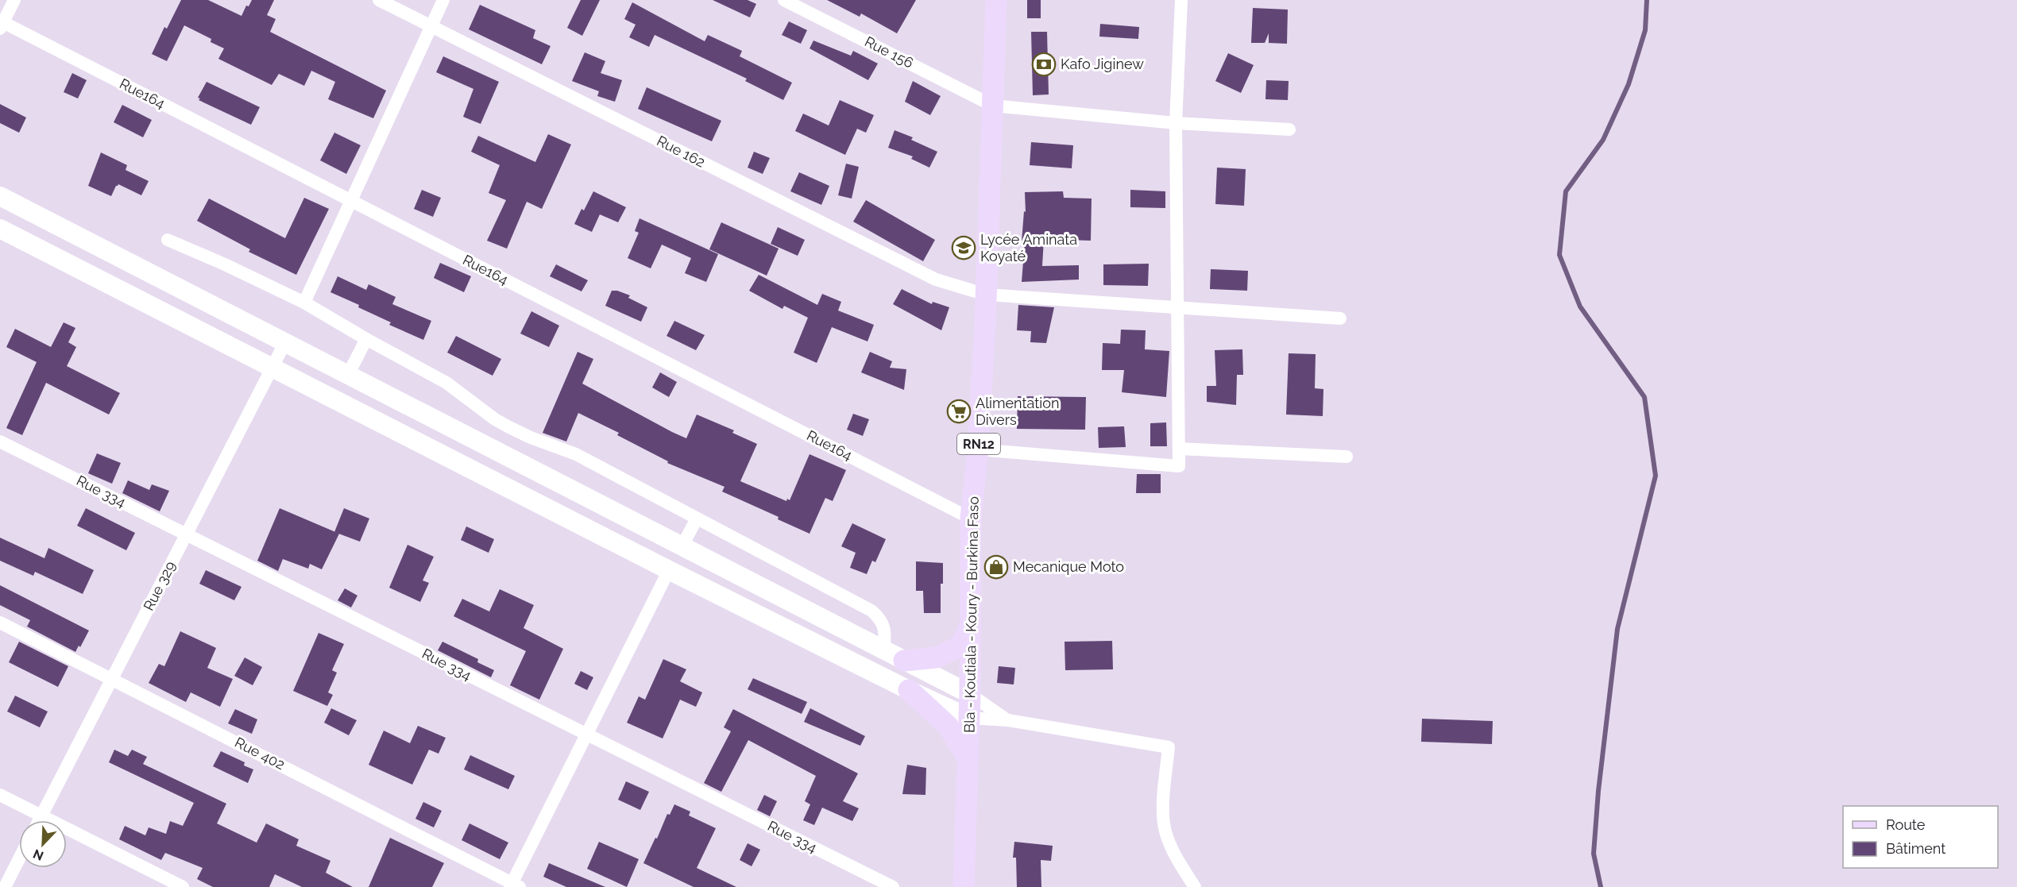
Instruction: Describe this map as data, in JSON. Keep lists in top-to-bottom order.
{
  "streets": {
    "main road": ["RN12", "Bla - Koutiala - Koury - Burkina Faso"],
    "street": [
      "Rue 156",
      "Rue164",
      "Rue 162",
      "Rue 334",
      "Rue 329",
      "Rue 402"
    ]
  },
  "crossings": [
    ["Rue 156", "Bla - Koutiala - Koury - Burkina Faso"],
    ["Rue164", "Bla - Koutiala - Koury - Burkina Faso"],
    ["Rue 162", "Bla - Koutiala - Koury - Burkina Faso"],
    ["Rue 334", "Rue 329"],
    ["Rue 329", "Rue 402"]
  ],
  "places": {
    "bank": ["Kafo Jiginew"],
    "school or university": ["Lycée Aminata Koyaté"],
    "supermarket": ["Alimentation Divers"],
    "shop": ["Mecanique Moto"]
  },
  "legend": ["Route", "Bâtiment"],
  "north": "bottom left"
}
